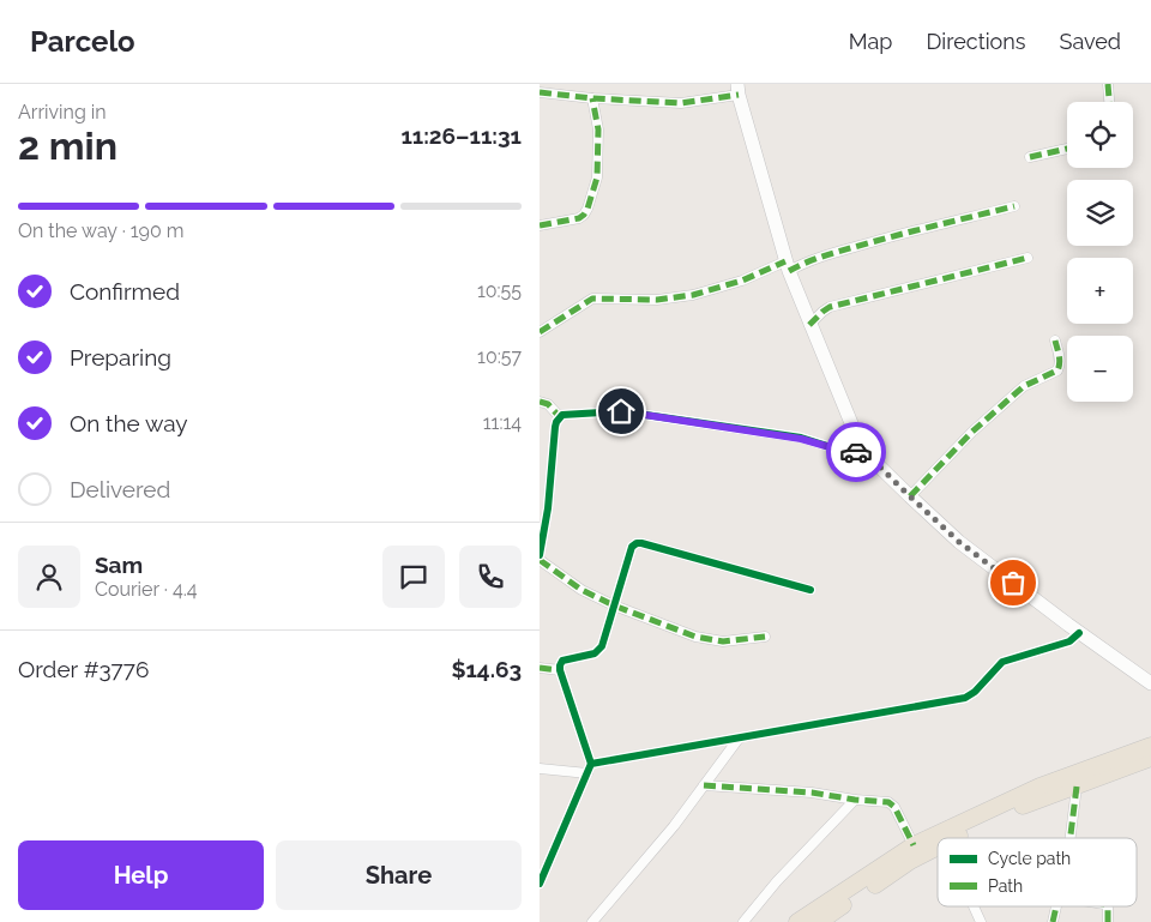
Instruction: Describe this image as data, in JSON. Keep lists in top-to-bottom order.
{
  "legend": ["Cycle path", "Path"],
  "page": {
    "header": "Parcelo",
    "nav": ["Map", "Directions", "Saved"],
    "heading": ["2 min", "Arriving in", "11:26–11:31"],
    "panel": [
      "Sam",
      "Courier · 4.4",
      "Order #3776",
      "$14.63"
    ],
    "map_buttons": ["+", "−"],
    "bar": "On the way · 190 m",
    "list": [
      ["Confirmed", "10:55"],
      ["Preparing", "10:57"],
      ["On the way", "11:14"],
      "Delivered"
    ],
    "buttons": ["Help", "Share"]
  }
}
